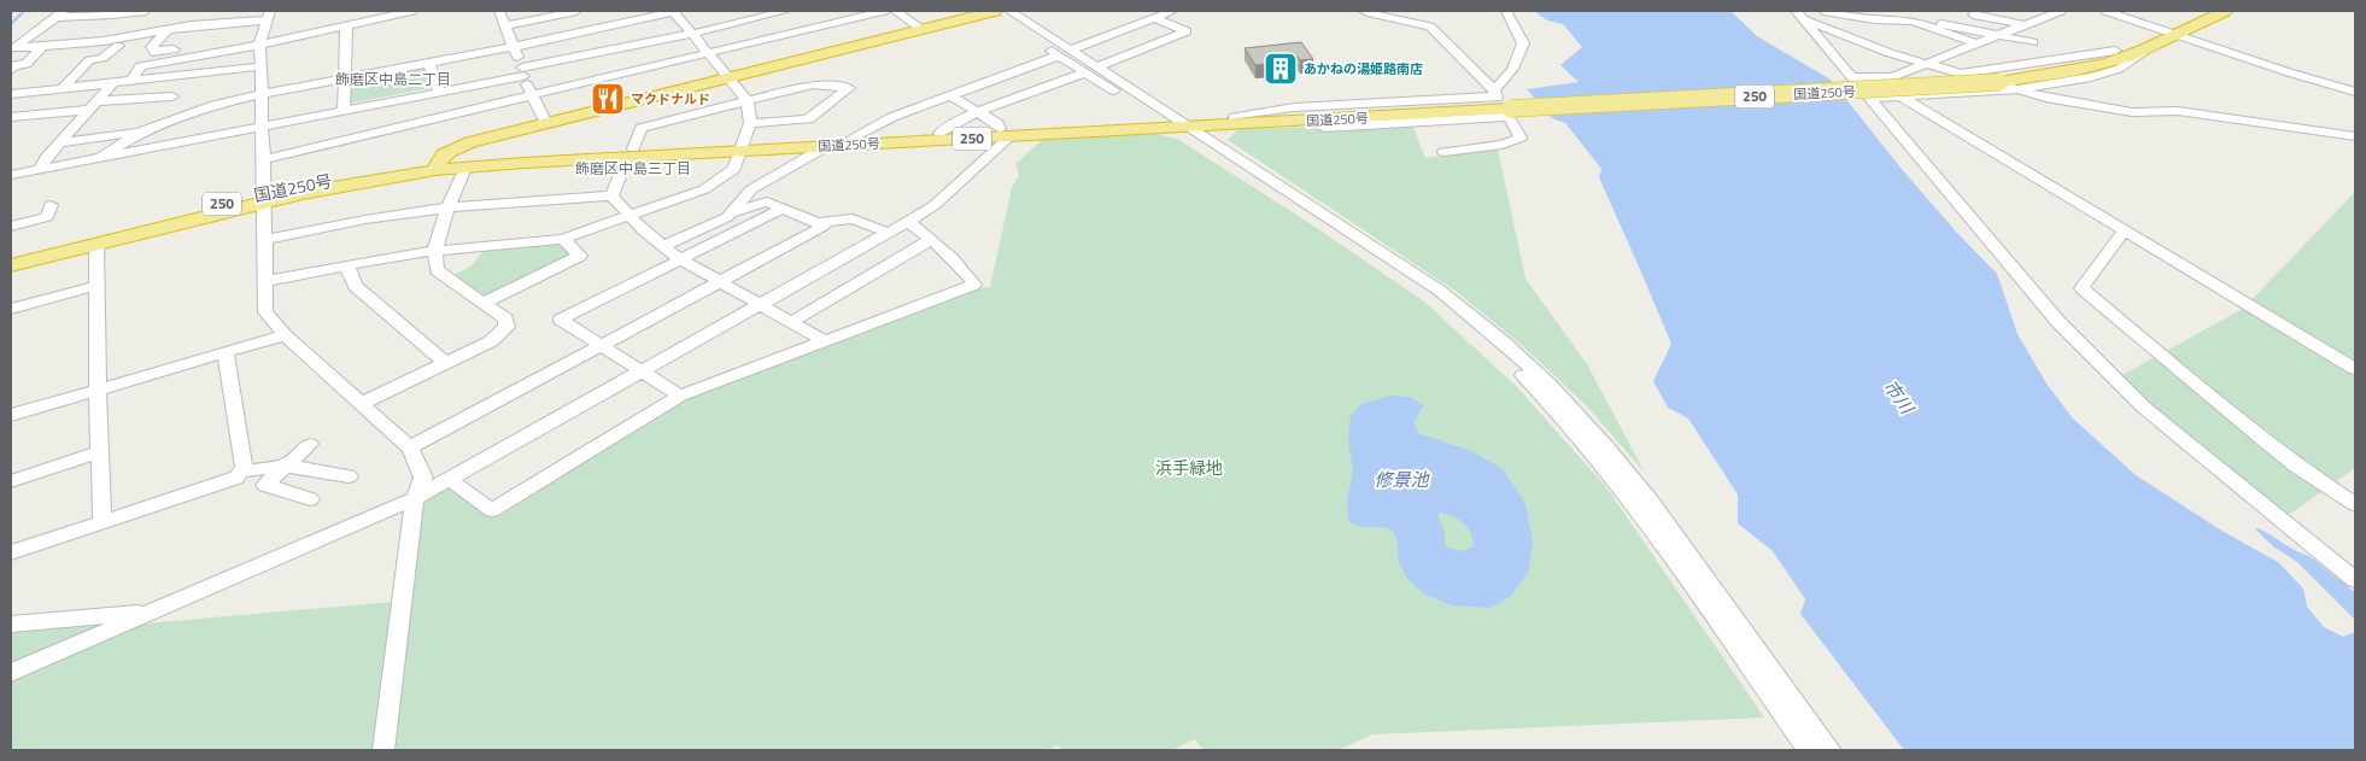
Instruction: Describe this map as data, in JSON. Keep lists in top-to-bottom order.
{
  "streets": {
    "highway": ["国道250号", "250"]
  },
  "districts": ["飾磨区中島二丁目", "飾磨区中島三丁目"],
  "water": ["市川", "修景池"],
  "parks": ["浜手緑地"],
  "places": {
    "building": ["あかねの湯姫路南店"],
    "restaurant": ["マクドナルド"]
  }
}
